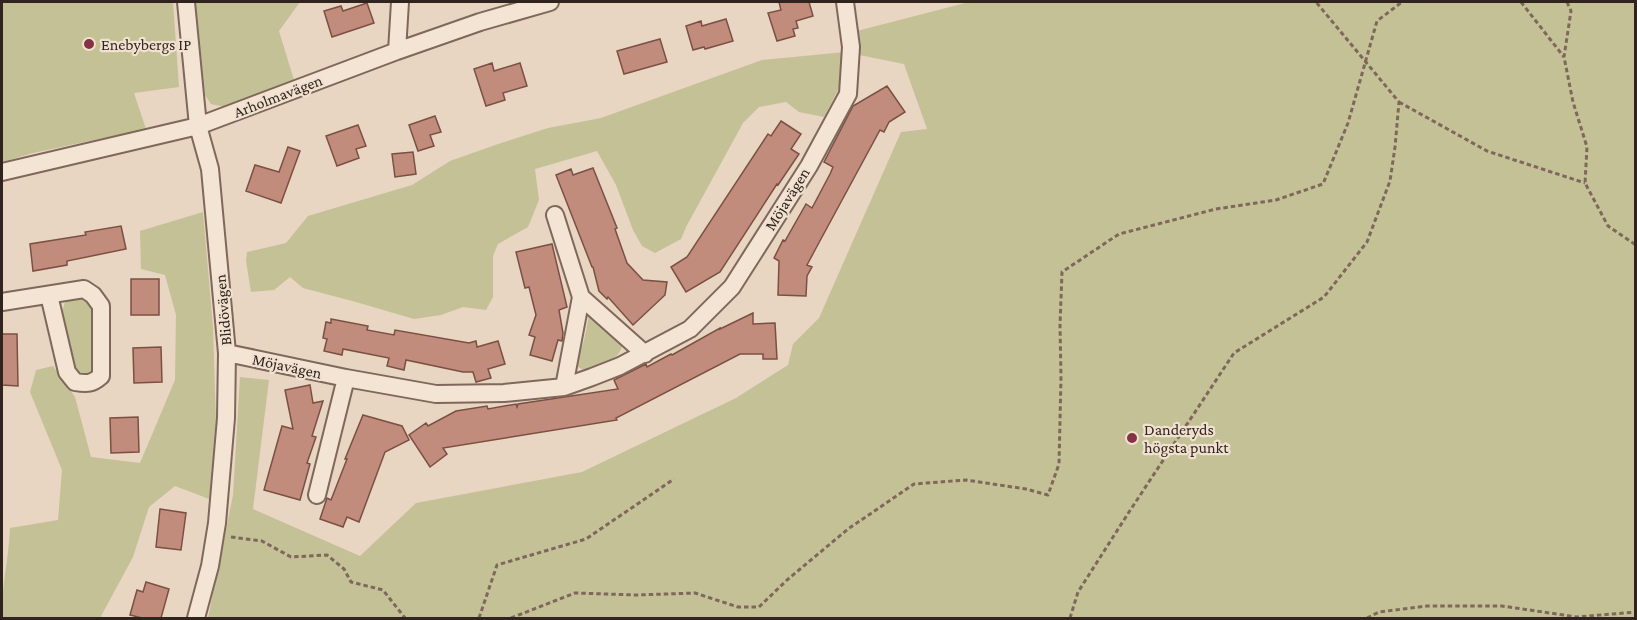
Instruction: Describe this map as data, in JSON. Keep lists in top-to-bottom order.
{
  "streets": {
    "street": ["Arholmavägen", "Möjavägen", "Blidövägen"]
  },
  "crossings": [
    ["Arholmavägen", "Blidövägen"],
    ["Möjavägen", "Blidövägen"]
  ],
  "places": ["Enebybergs IP", "Danderyds högsta punkt"]
}
